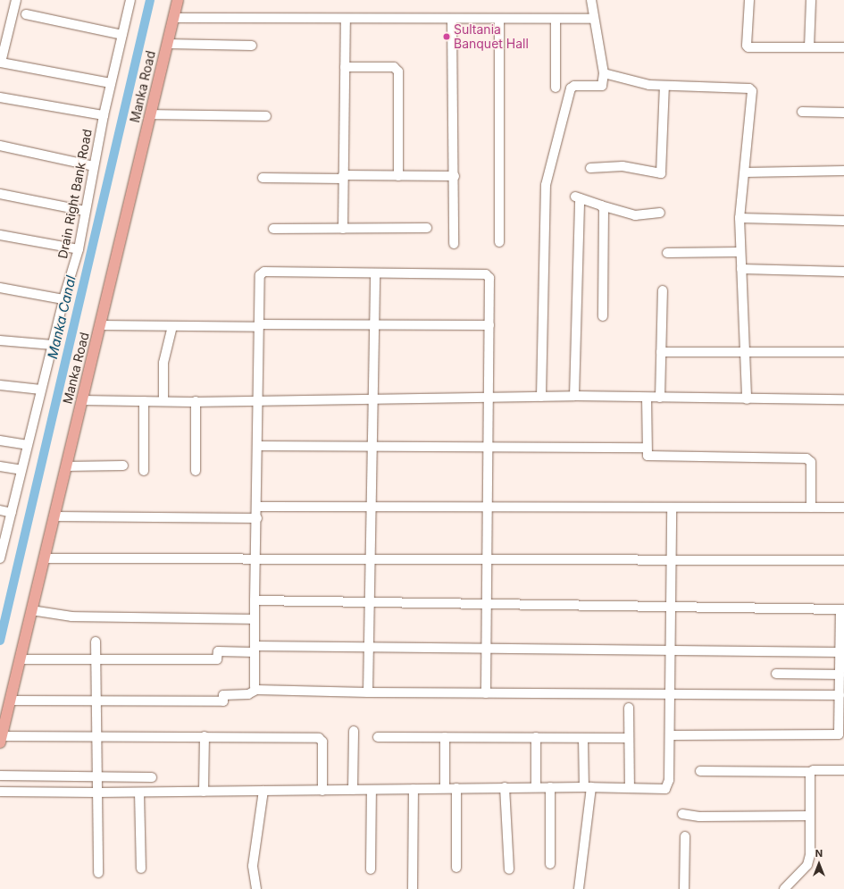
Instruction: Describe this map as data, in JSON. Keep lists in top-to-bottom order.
{
  "streets": {
    "main road": ["Manka Road"],
    "street": ["Drain Right Bank Road"]
  },
  "water": ["Manka Canal"],
  "places": ["Sultania Banquet Hall"],
  "north": "top"
}
